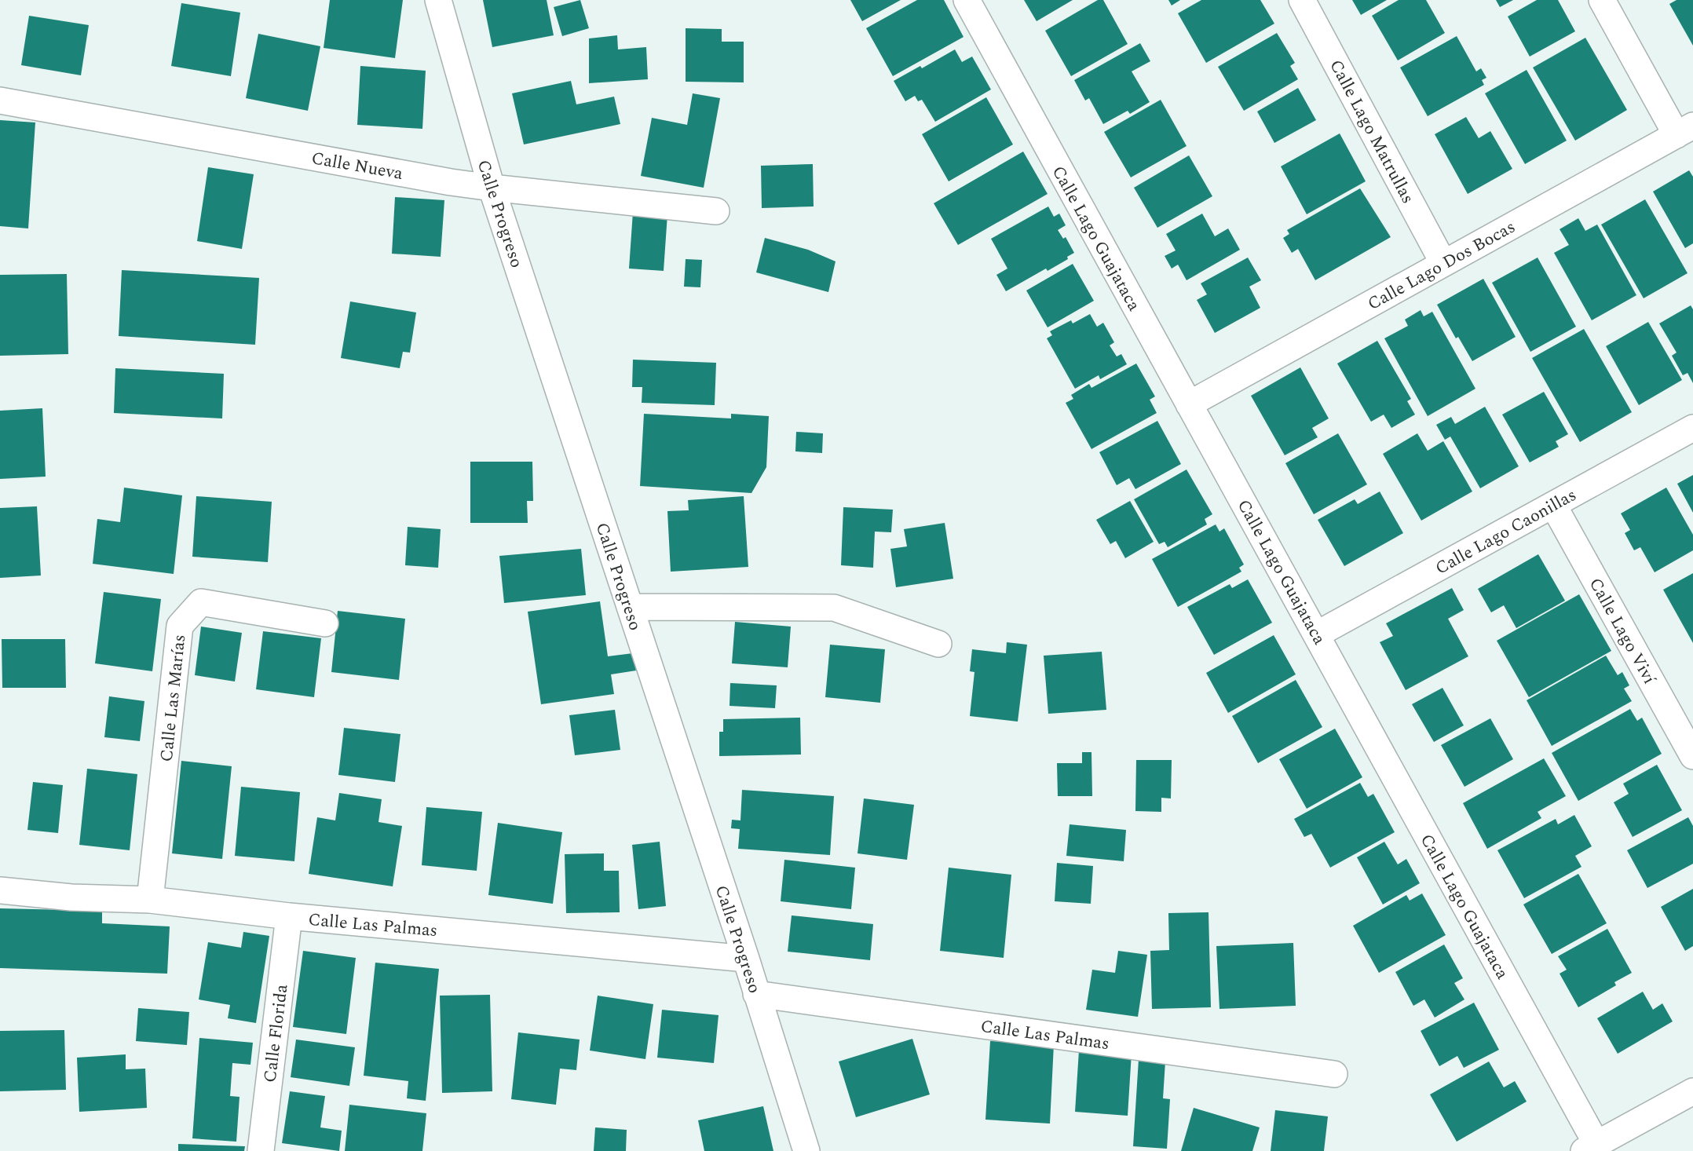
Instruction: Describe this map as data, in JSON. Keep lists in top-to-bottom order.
{
  "streets": {
    "street": [
      "Calle Lago Matrullas",
      "Calle Nueva",
      "Calle Progreso",
      "Calle Lago Guajataca",
      "Calle Lago Dos Bocas",
      "Calle Lago Caonillas",
      "Calle Lago Viví",
      "Calle Las Marías",
      "Calle Las Palmas",
      "Calle Florida"
    ]
  },
  "crossings": [
    ["Calle Lago Matrullas", "Calle Lago Dos Bocas"],
    ["Calle Nueva", "Calle Progreso"],
    ["Calle Progreso", "Calle Las Palmas"],
    ["Calle Lago Guajataca", "Calle Lago Dos Bocas"],
    ["Calle Lago Guajataca", "Calle Lago Caonillas"],
    ["Calle Lago Caonillas", "Calle Lago Viví"],
    ["Calle Las Marías", "Calle Las Palmas"],
    ["Calle Las Palmas", "Calle Florida"]
  ]
}
